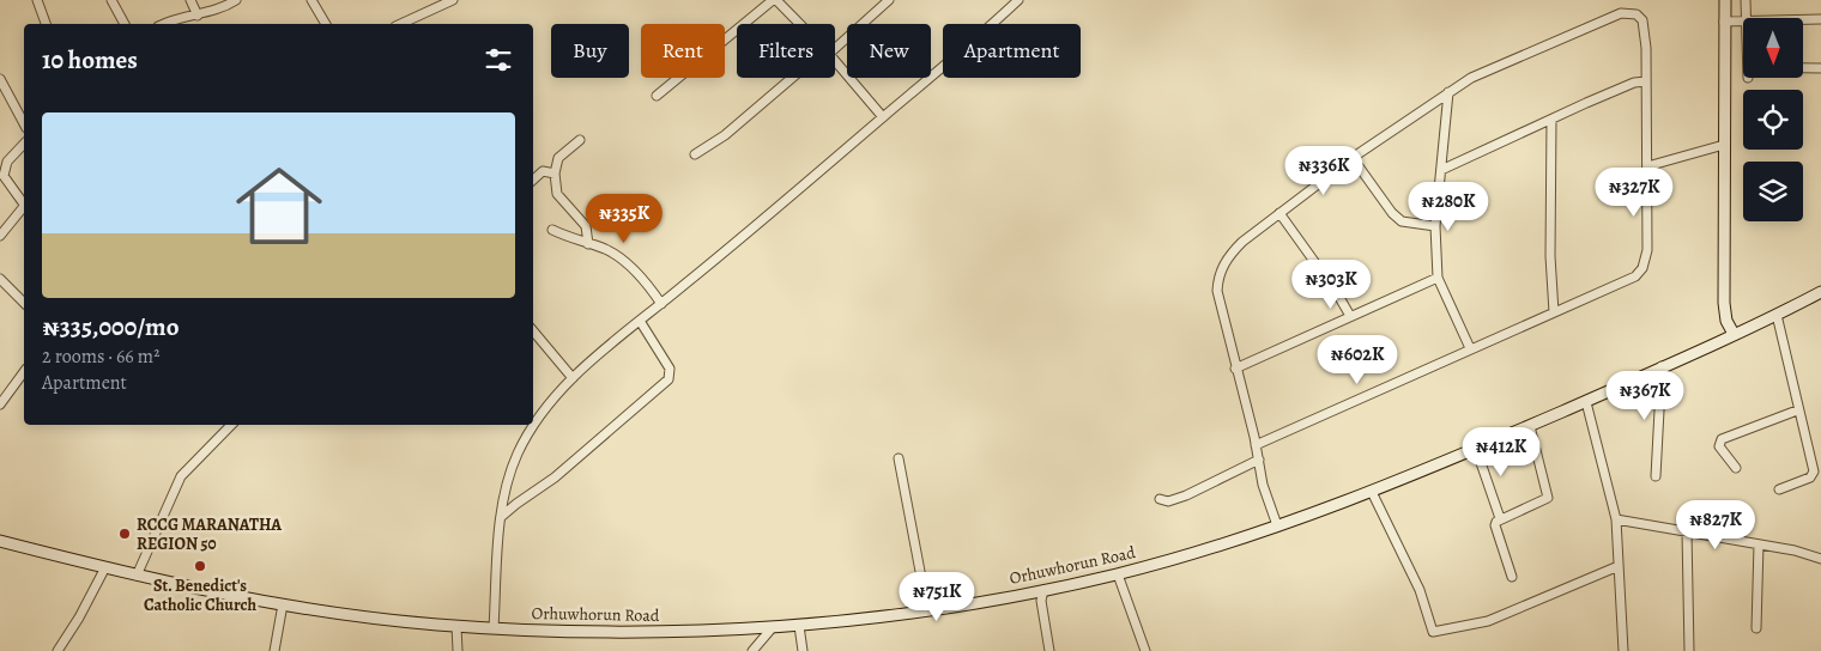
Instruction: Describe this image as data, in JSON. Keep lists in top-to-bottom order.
{
  "streets": {
    "street": ["Orhuwhorun Road"]
  },
  "places": ["RCCG MARANATHA REGION 50", "St. Benedict's Catholic Church"],
  "north": "bottom",
  "page": {
    "chip": [
      "Buy",
      "Rent",
      "Filters",
      "New",
      "Apartment"
    ],
    "heading": "10 homes",
    "list": [
      {
        "name": "₦335,000/mo",
        "note": "2 rooms · 66 m² · Apartment"
      }
    ],
    "price": [
      "₦336K",
      "₦327K",
      "₦280K",
      "₦335K",
      "₦303K",
      "₦602K",
      "₦367K",
      "₦412K",
      "₦827K",
      "₦751K"
    ]
  }
}
